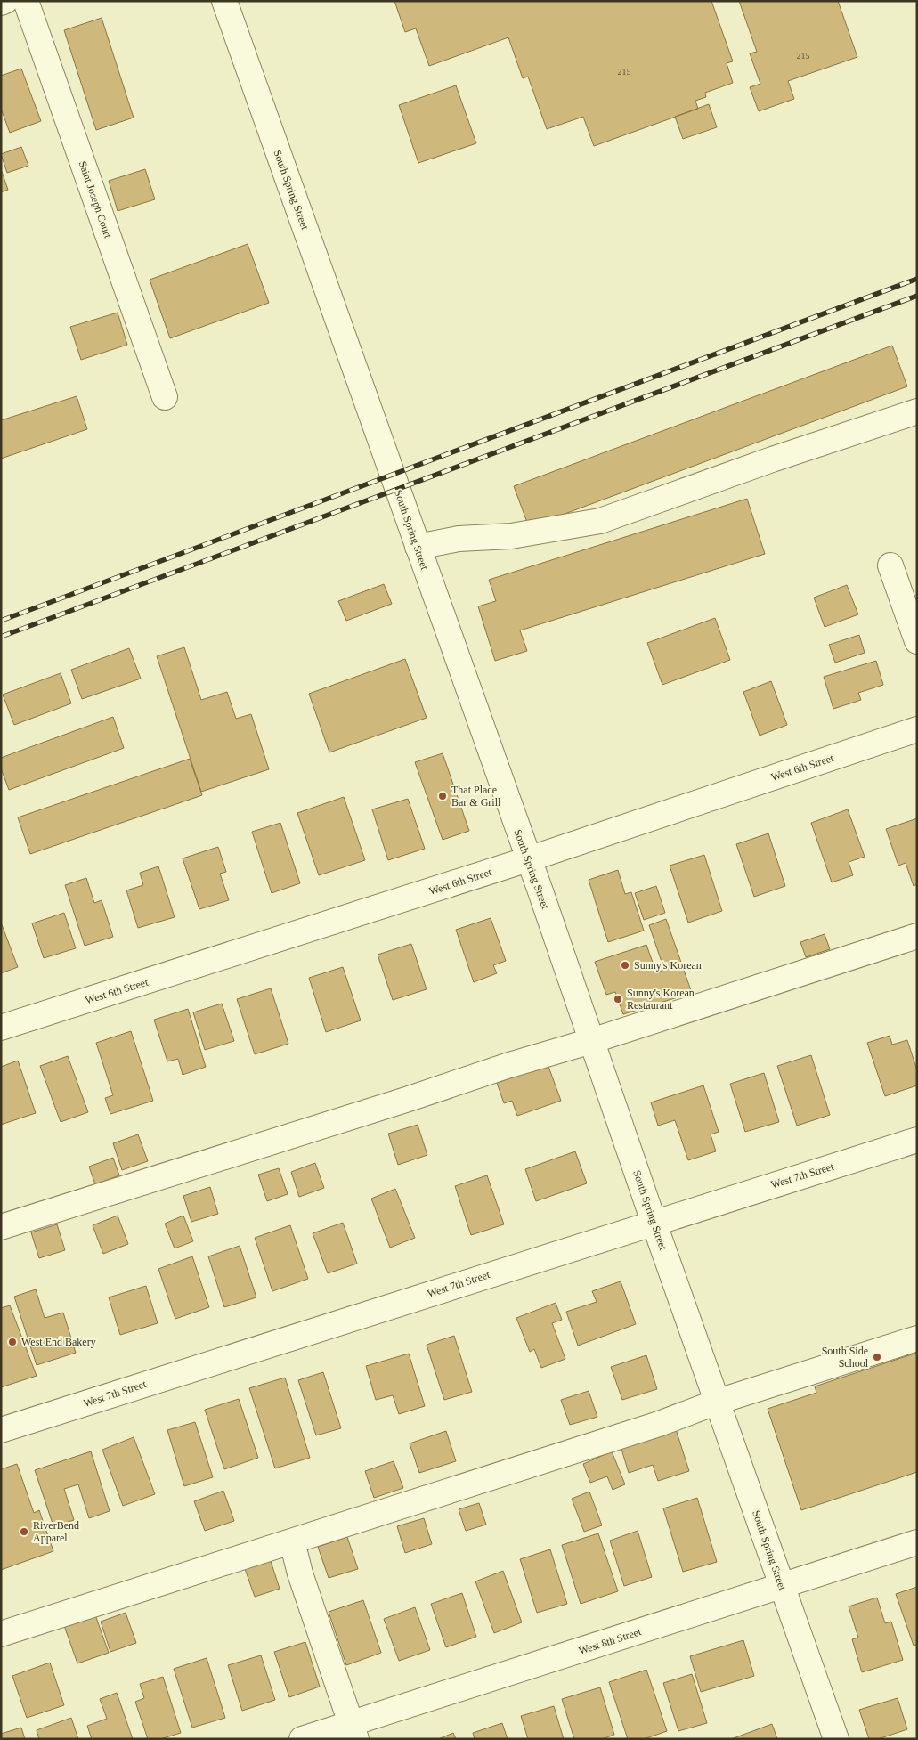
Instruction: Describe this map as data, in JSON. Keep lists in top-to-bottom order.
{
  "streets": {
    "street": [
      "South Spring Street",
      "Saint Joseph Court",
      "West 6th Street",
      "West 7th Street",
      "West 8th Street"
    ]
  },
  "crossings": [
    ["South Spring Street", "West 6th Street"],
    ["South Spring Street", "West 7th Street"],
    ["South Spring Street", "West 8th Street"]
  ],
  "places": [
    "That Place Bar & Grill",
    "Sunny's Korean",
    "Sunny's Korean Restaurant",
    "West End Bakery",
    "South Side School",
    "RiverBend Apparel"
  ],
  "house_numbers": ["215", "215"]
}
